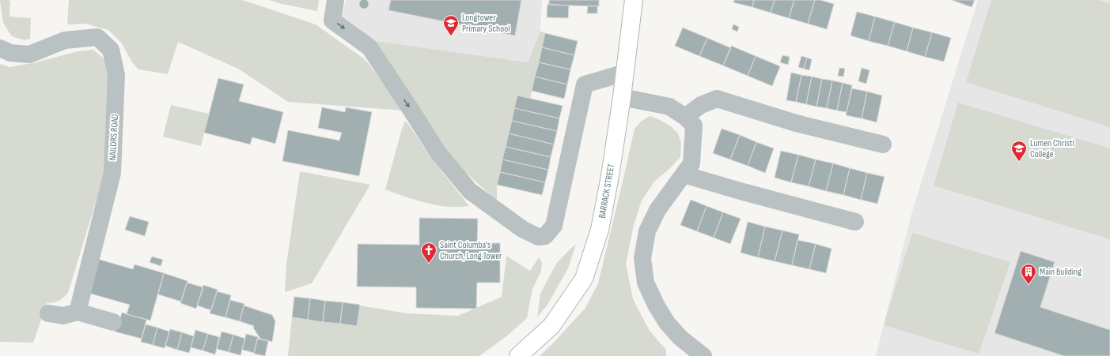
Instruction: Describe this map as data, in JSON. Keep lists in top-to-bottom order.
{
  "streets": {
    "main road": ["BARRACK STREET"],
    "street": ["NAILORS ROAD"]
  },
  "places": {
    "school or university": ["Longtower Primary School", "Lumen Christi College"],
    "church": ["Saint Columba's Church, Long Tower"],
    "building": ["Main Building"]
  }
}
